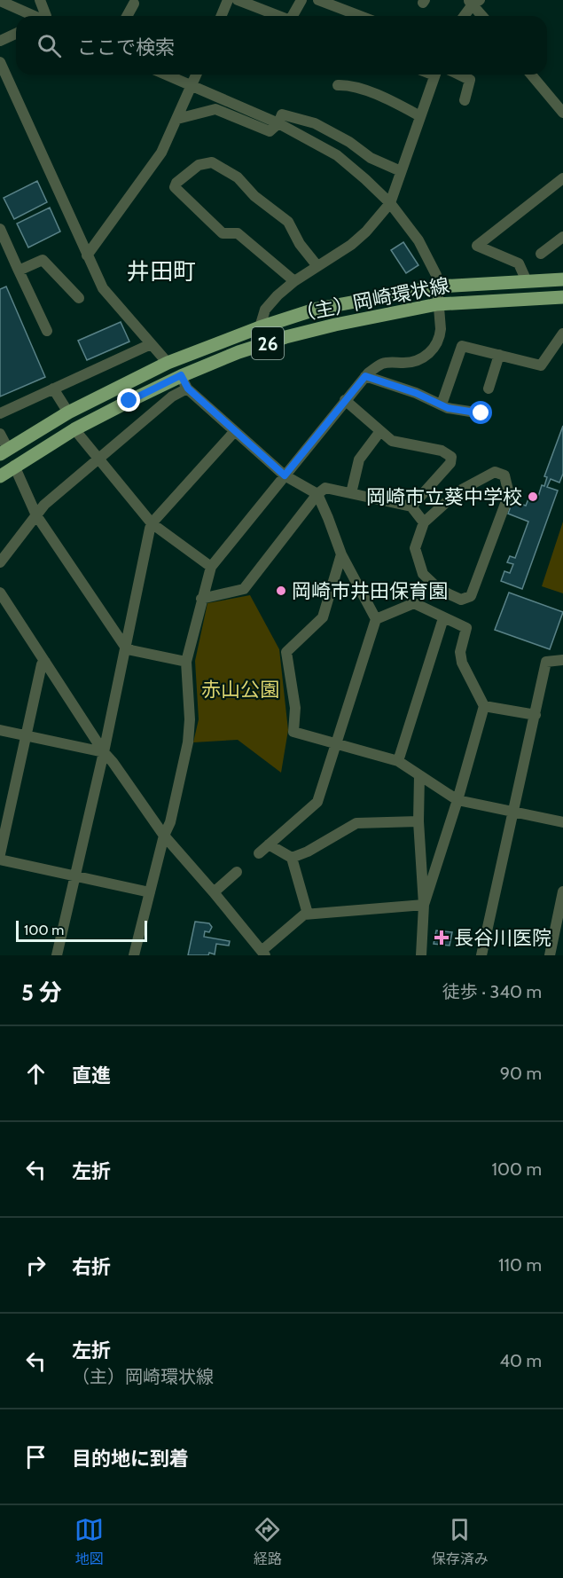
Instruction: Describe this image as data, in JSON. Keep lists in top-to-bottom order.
{
  "streets": {
    "main road": ["（主）岡崎環状線", "26"]
  },
  "districts": ["井田町"],
  "parks": ["赤山公園"],
  "places": {
    "other": ["岡崎市立葵中学校", "岡崎市井田保育園"],
    "health": ["長谷川医院"]
  },
  "scale_bar": "100 m",
  "page": {
    "search": "ここで検索",
    "scale": "100 m",
    "heading": ["5 分", "徒歩 · 340 m"],
    "list": [
      ["直進", "90 m"],
      ["左折", "100 m"],
      ["右折", "110 m"],
      ["左折", "（主）岡崎環状線", "40 m"],
      "目的地に到着"
    ],
    "nav": ["地図", "経路", "保存済み"]
  }
}
